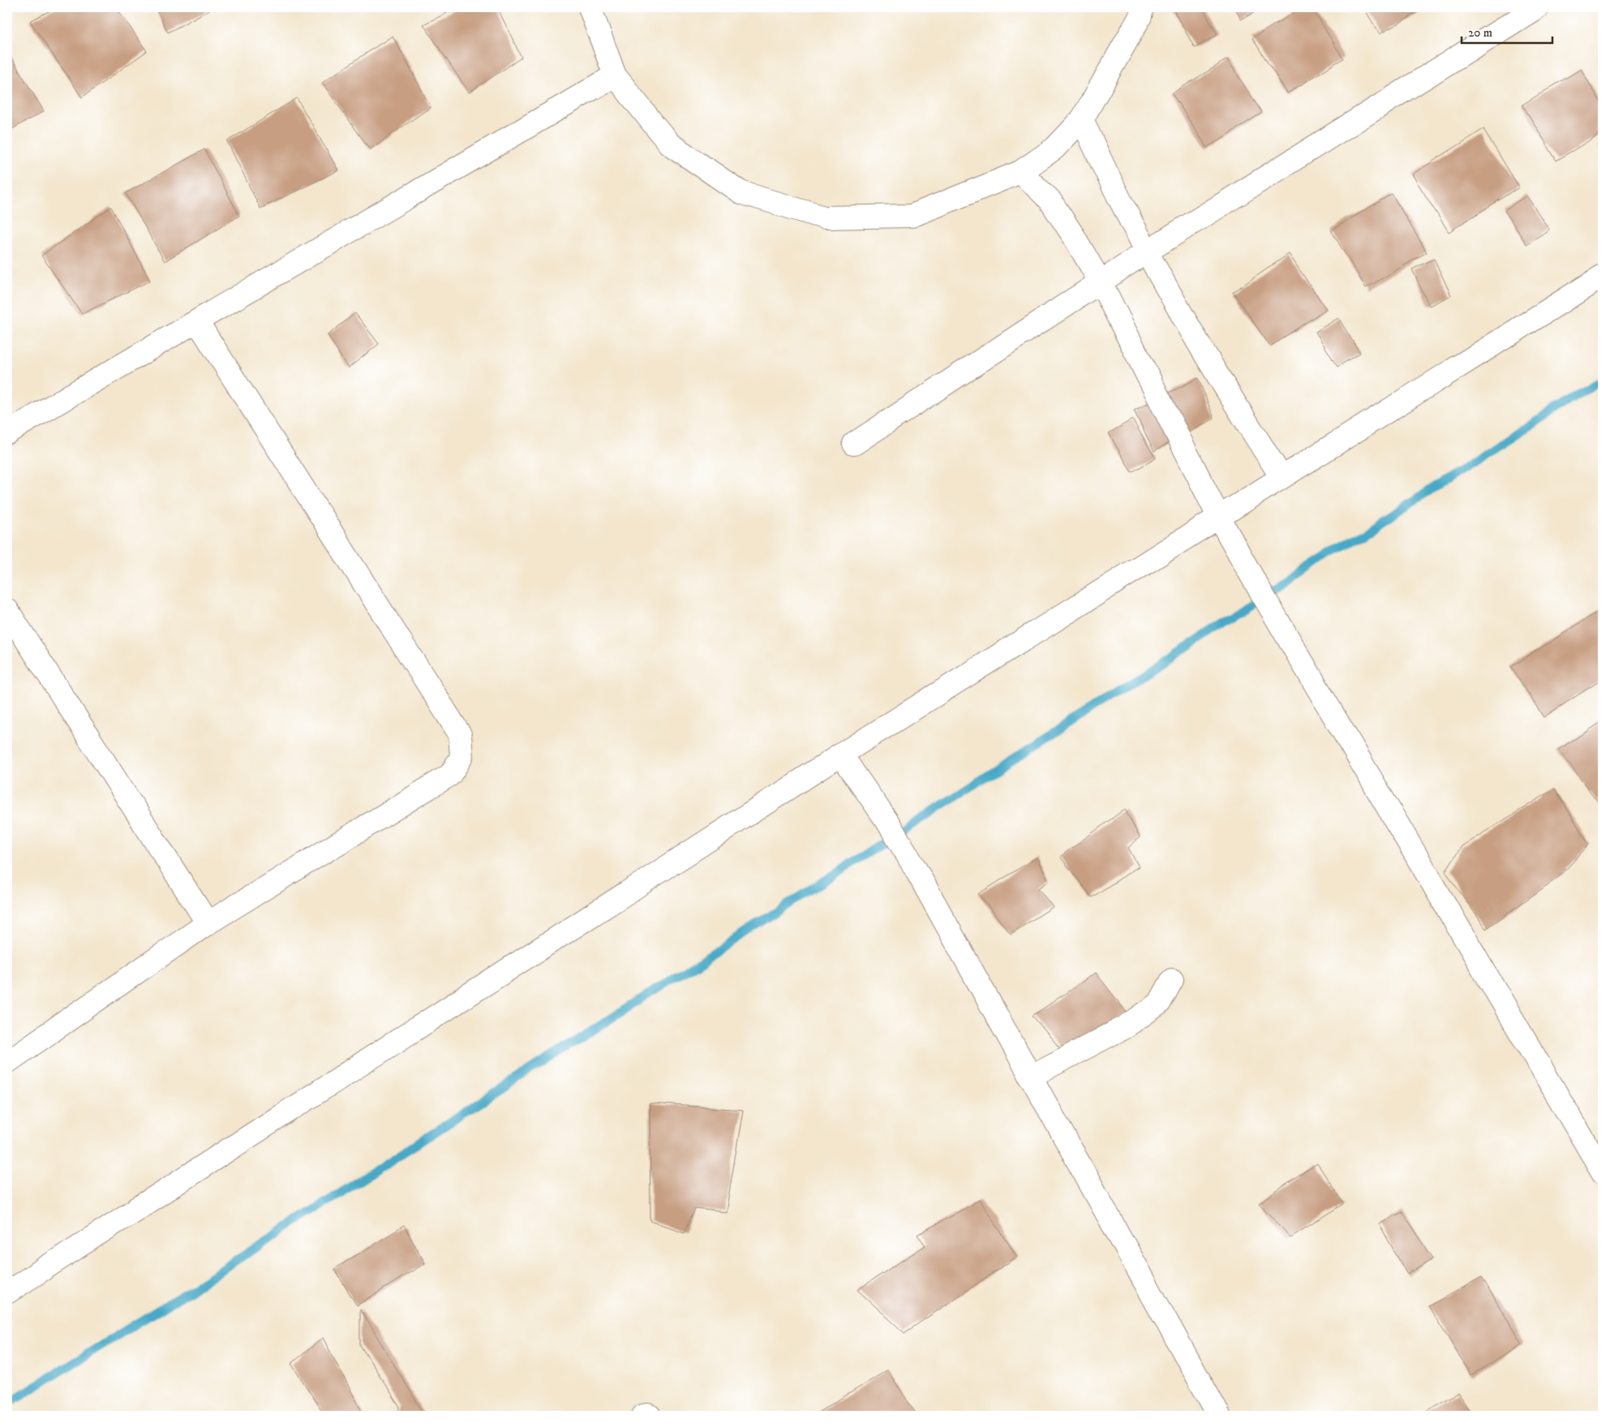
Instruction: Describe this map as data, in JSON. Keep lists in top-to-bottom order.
{
  "scale_bar": "20 m"
}
